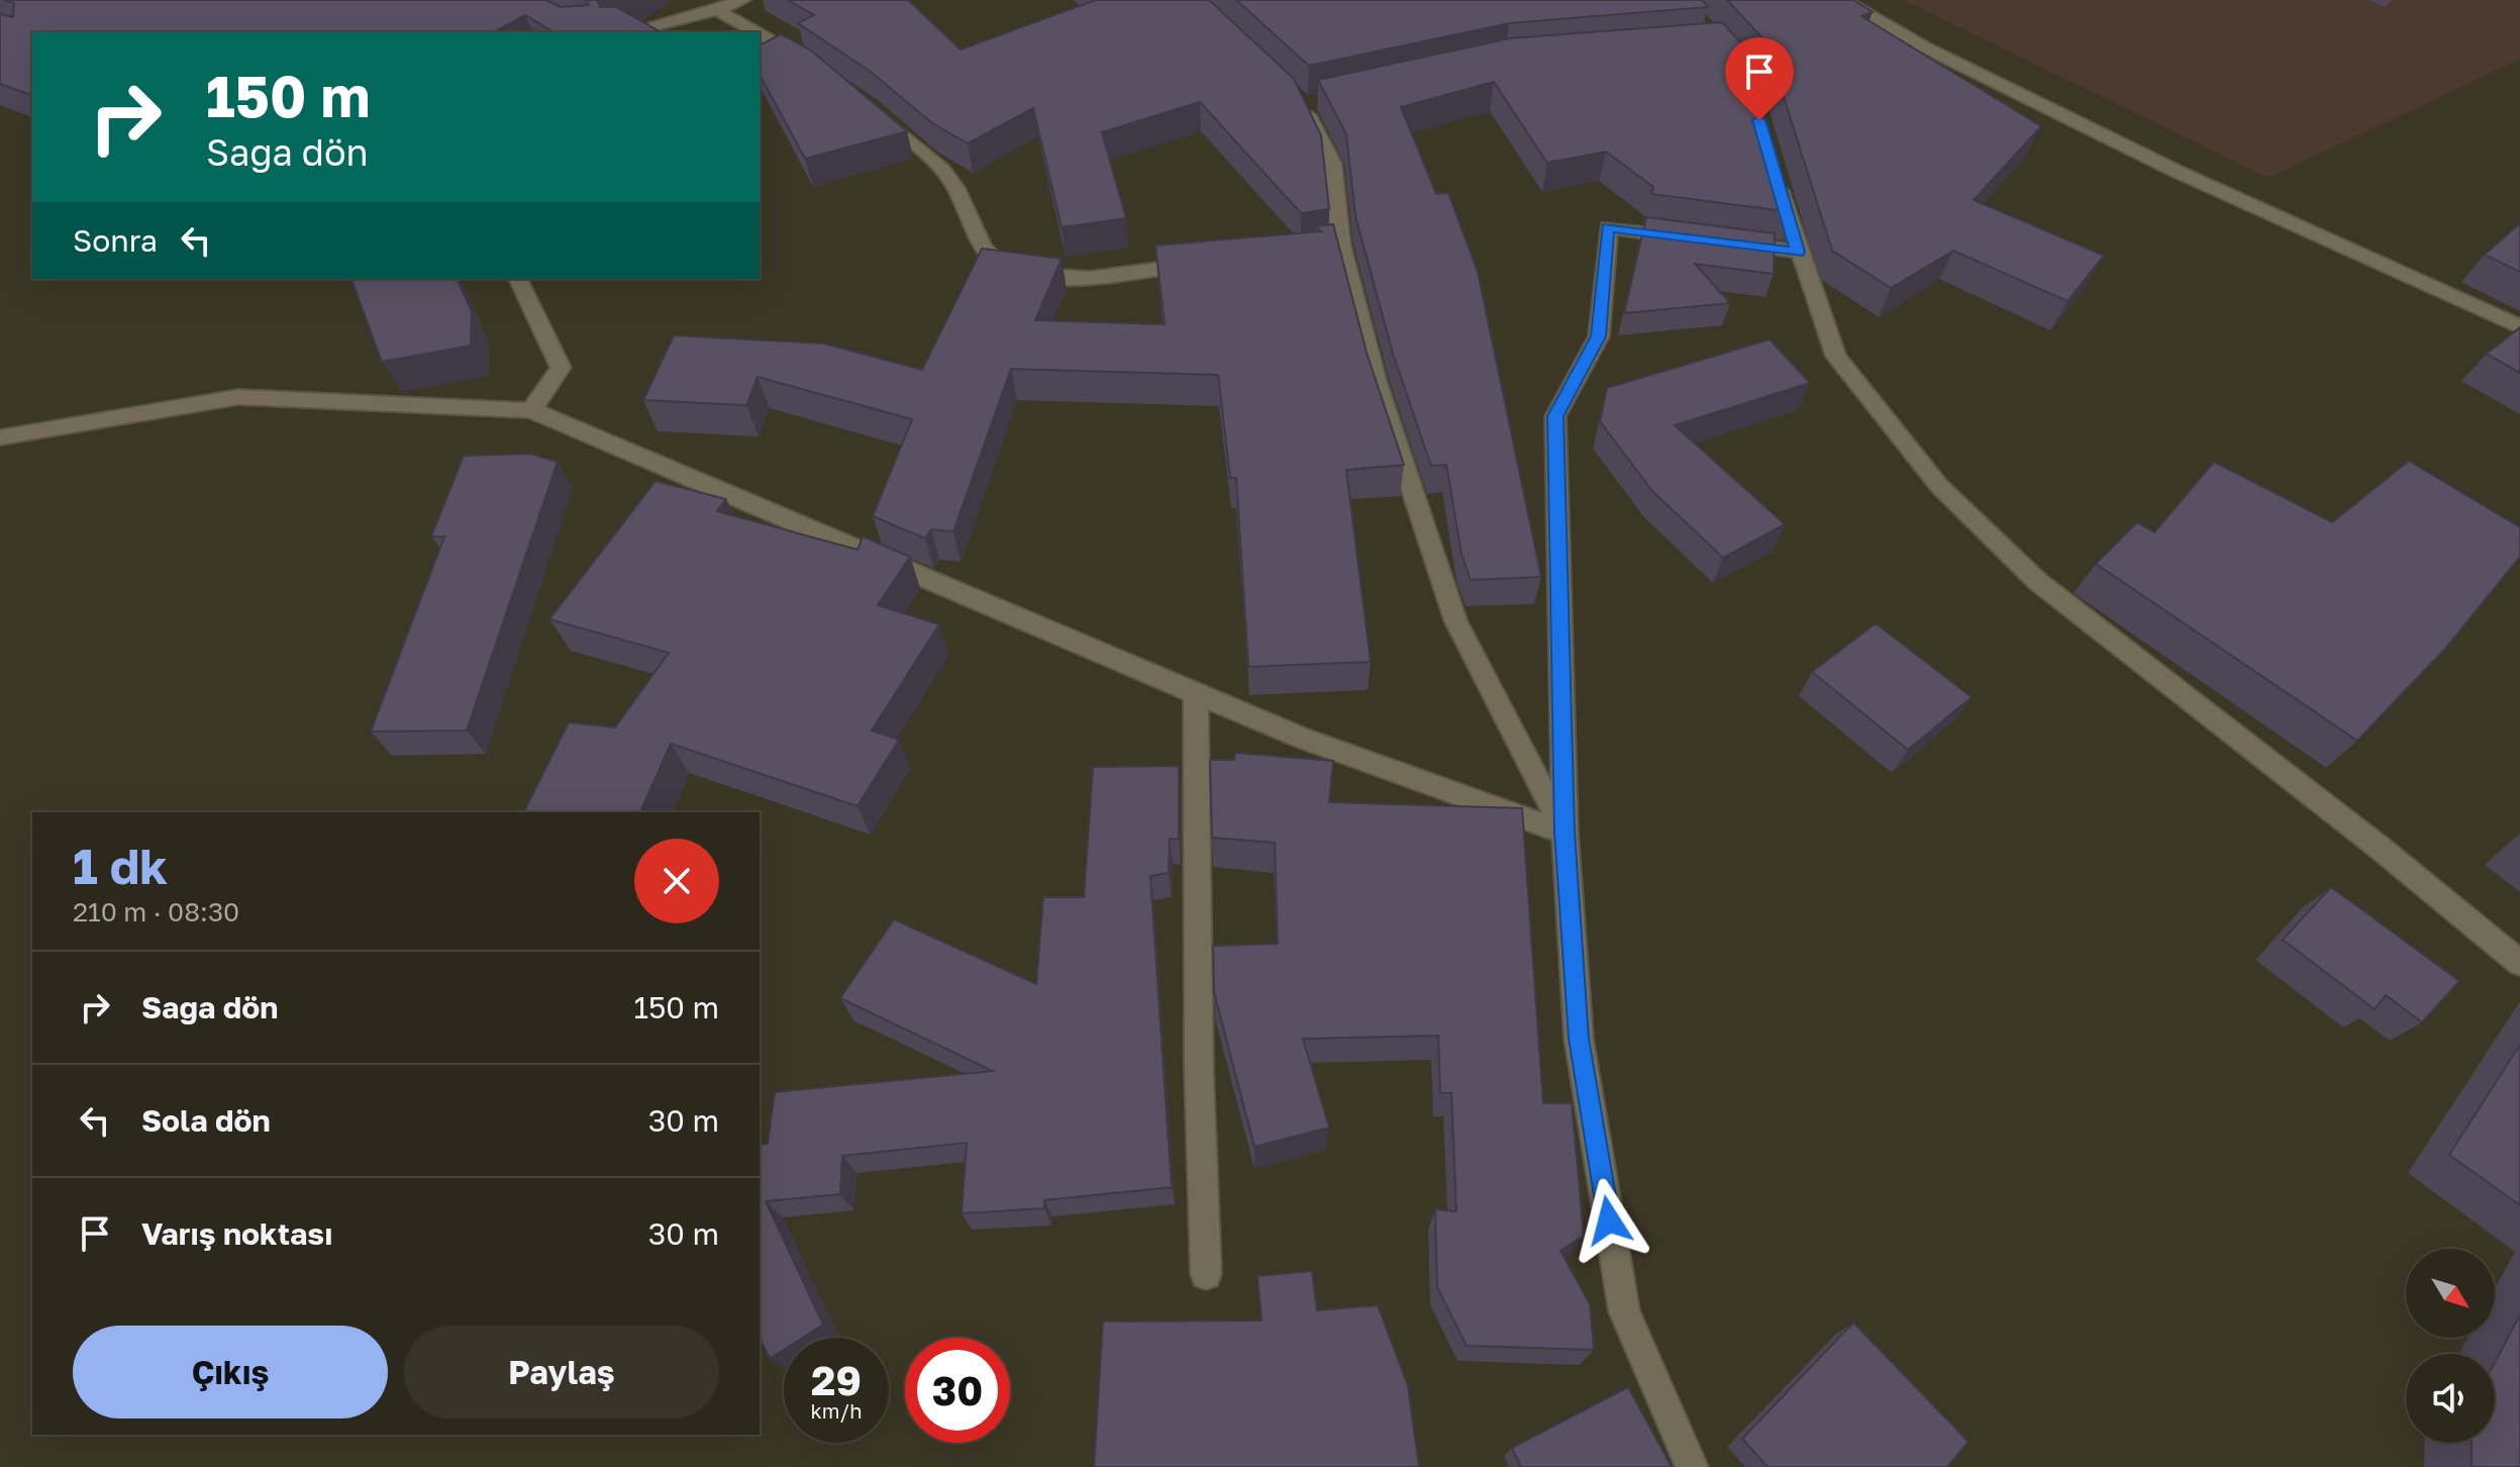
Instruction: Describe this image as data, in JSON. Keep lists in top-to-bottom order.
{
  "north": "bottom right",
  "page": {
    "turn": ["150 m", "Sağa dön"],
    "then": "Sonra",
    "heading": ["1 dk", "210 m · 08:30"],
    "list": [
      {
        "name": "Sağa dön",
        "value": "150 m"
      },
      {
        "name": "Sola dön",
        "value": "30 m"
      },
      {
        "name": "Varış noktası",
        "value": "30 m"
      }
    ],
    "buttons": ["Çıkış", "Paylaş"],
    "speed": "29 km/h",
    "limit": "30"
  }
}
